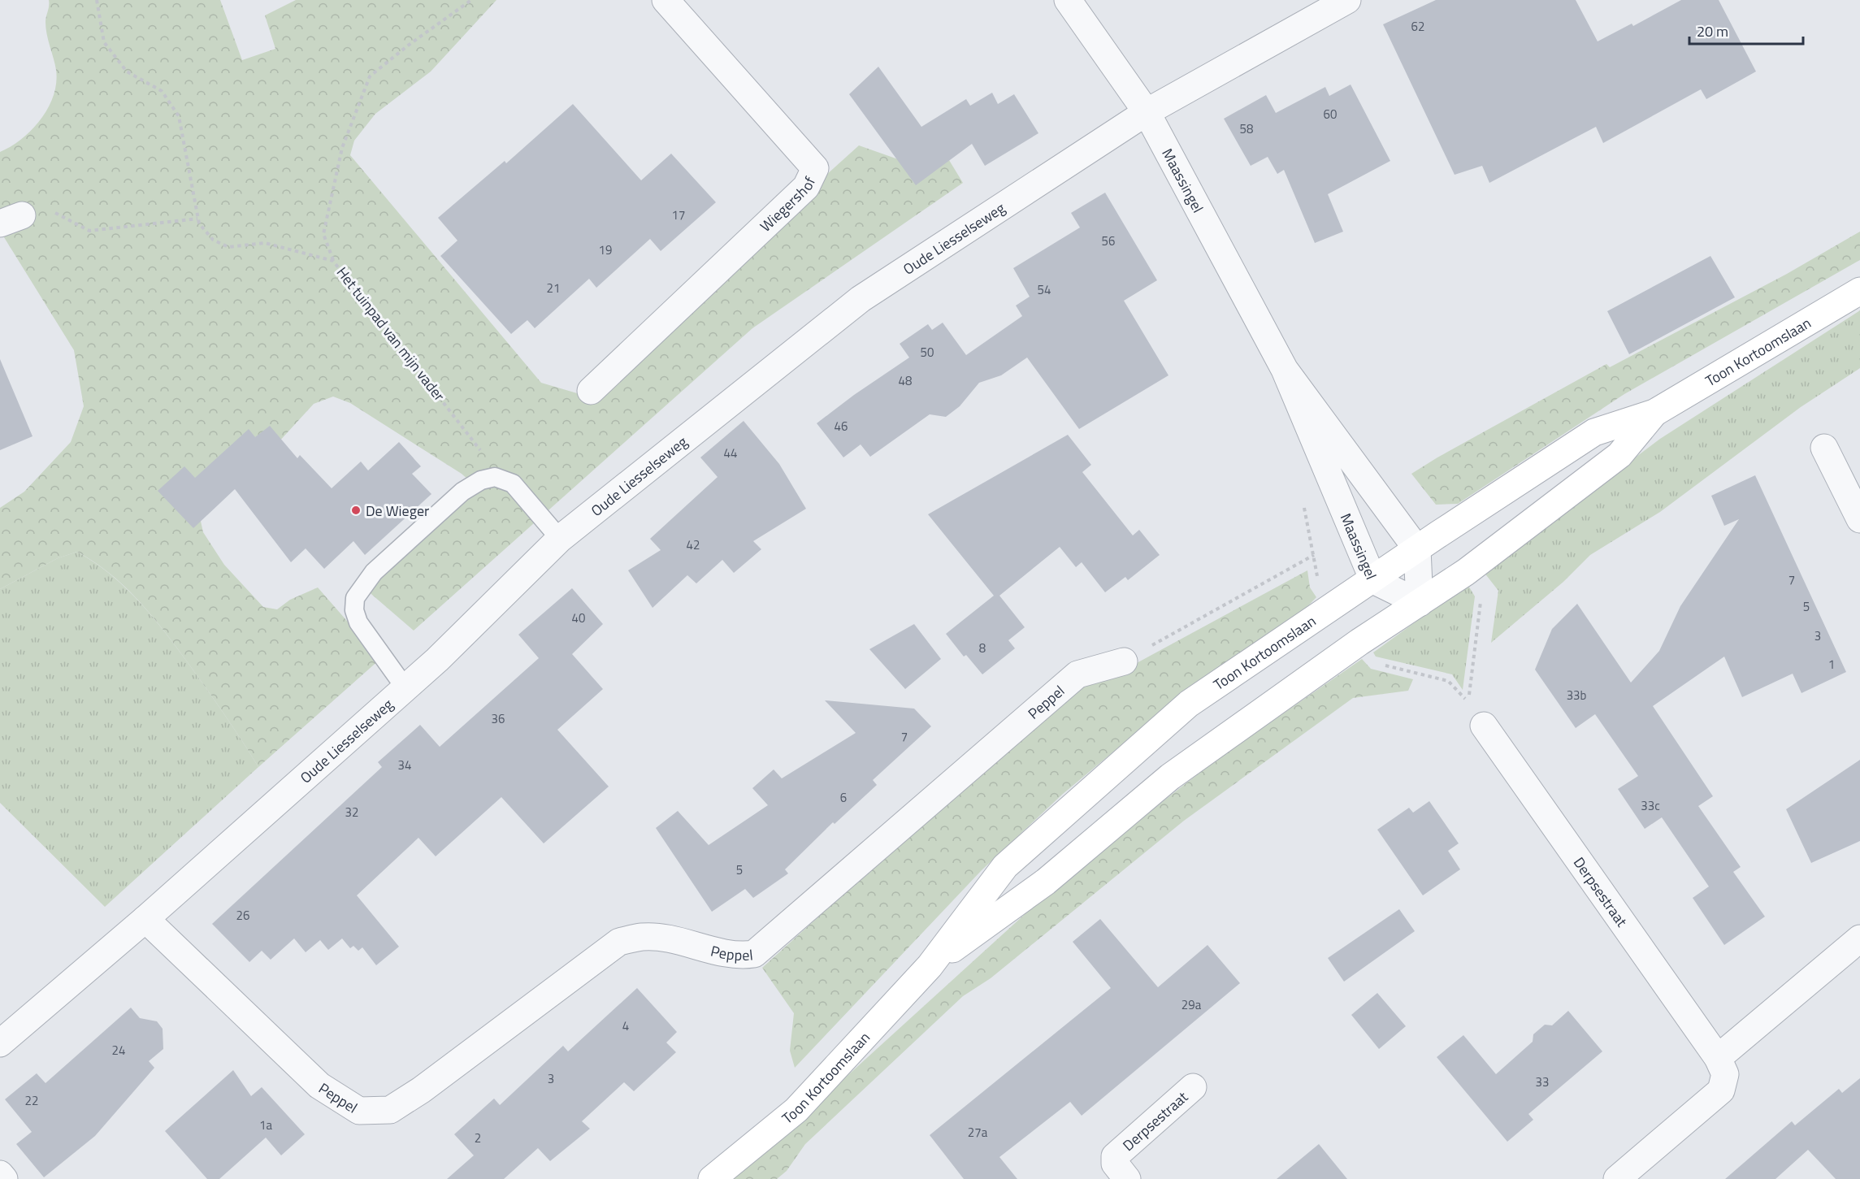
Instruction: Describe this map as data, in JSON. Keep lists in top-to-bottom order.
{
  "streets": {
    "street": [
      "Maassingel",
      "Wiegershof",
      "Oude Liesselseweg",
      "Toon Kortoomslaan",
      "Peppel",
      "Derpsestraat"
    ],
    "path": ["Het tuinpad van mijn vader"]
  },
  "crossings": [
    ["Maassingel", "Oude Liesselseweg"],
    ["Maassingel", "Toon Kortoomslaan"],
    ["Oude Liesselseweg", "Peppel"]
  ],
  "places": ["De Wieger"],
  "house_numbers": [
    "62",
    "60",
    "58",
    "17",
    "56",
    "19",
    "21",
    "54",
    "50",
    "48",
    "46",
    "44",
    "42",
    "7",
    "5",
    "40",
    "3",
    "8",
    "1",
    "33b",
    "36",
    "7",
    "34",
    "6",
    "33c",
    "32",
    "5",
    "26",
    "29a",
    "4",
    "24",
    "3",
    "33",
    "22",
    "1a",
    "27a",
    "2"
  ],
  "scale_bar": "20 m"
}
